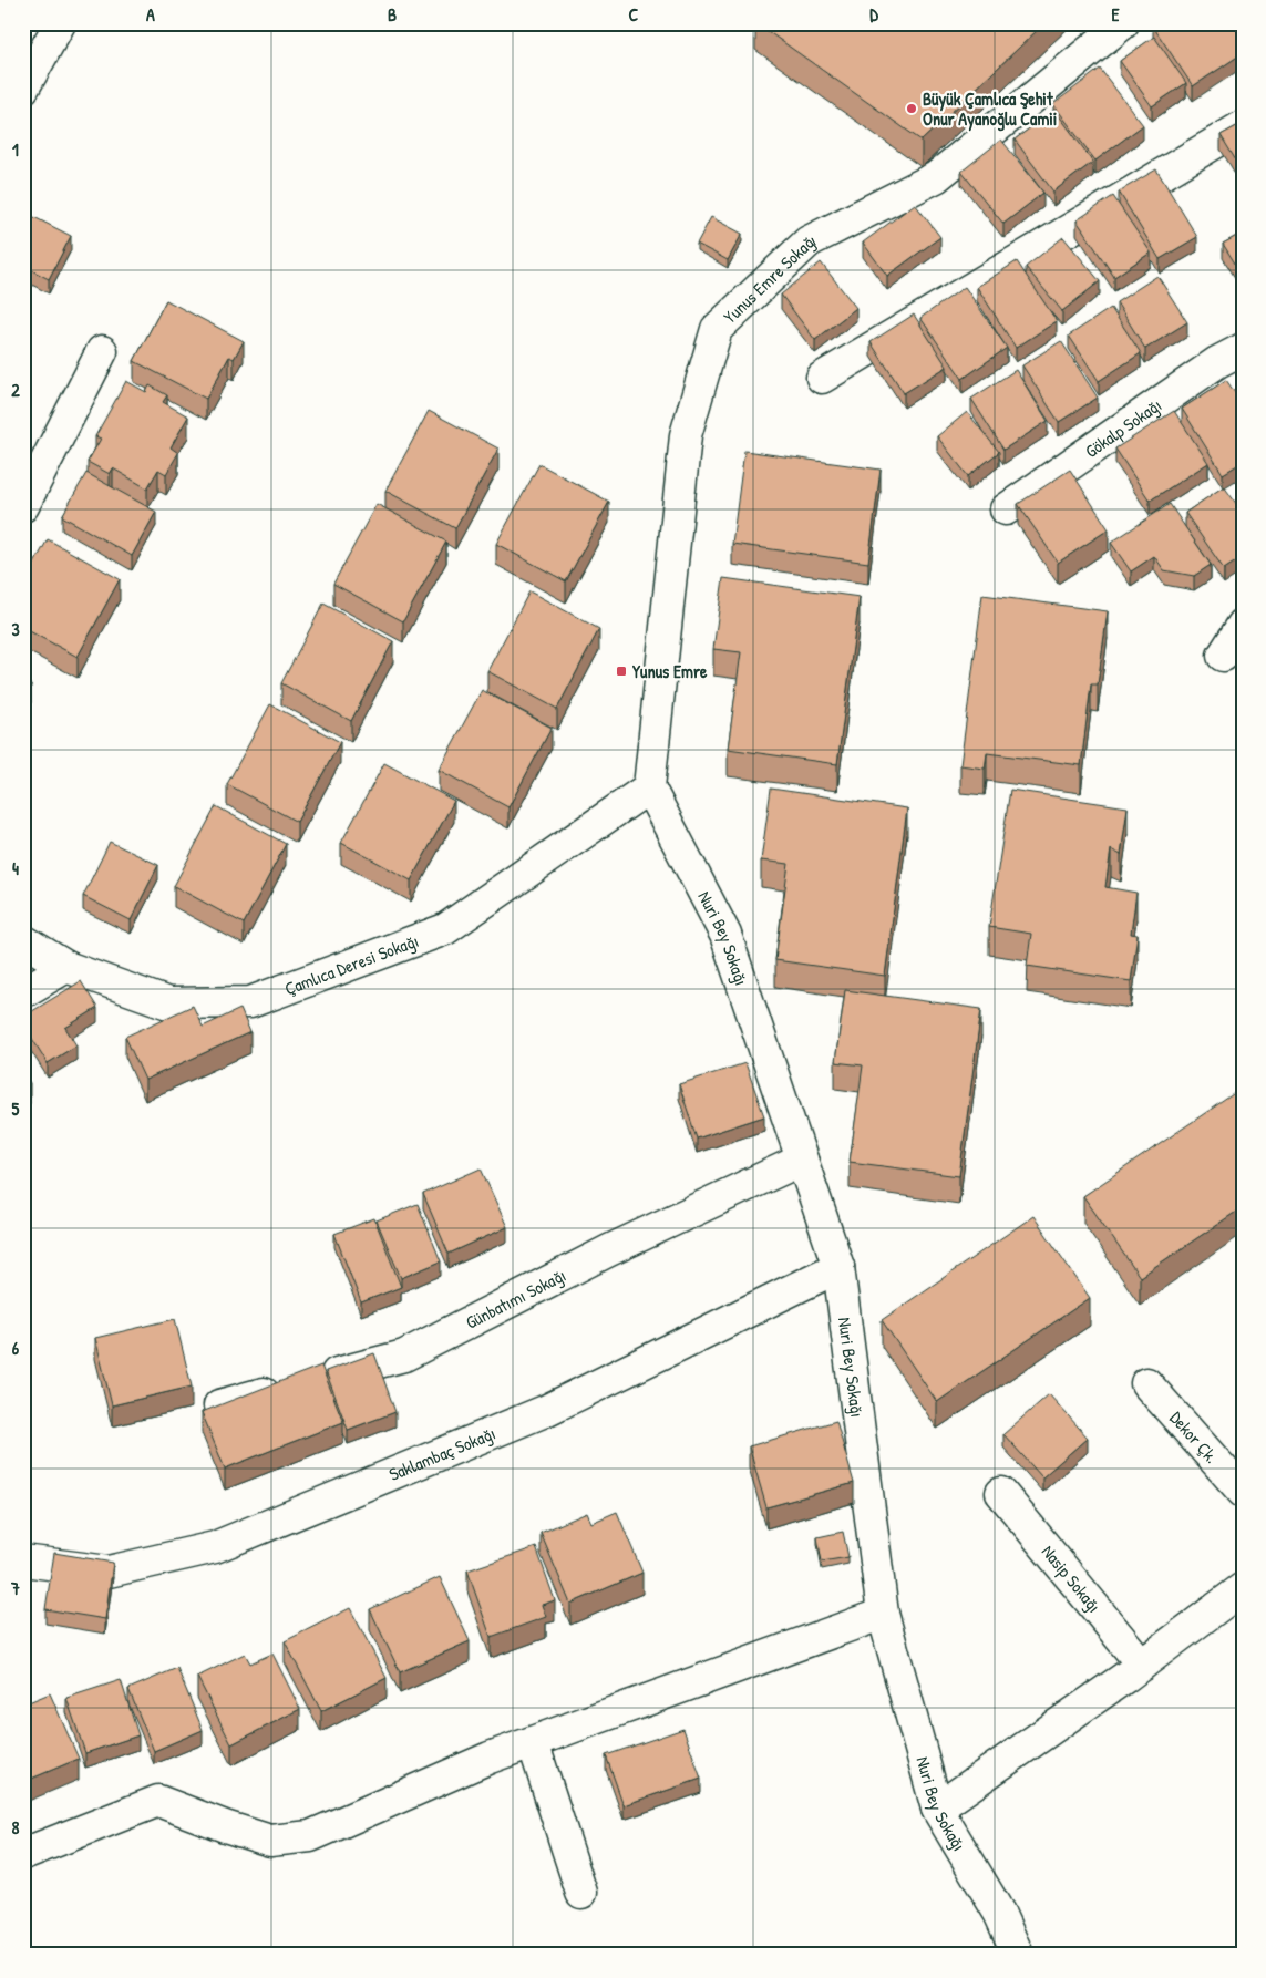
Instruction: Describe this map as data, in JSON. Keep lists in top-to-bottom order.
{
  "streets": {
    "street": [
      "Yunus Emre Sokağı",
      "Gökalp Sokağı",
      "Nuri Bey Sokağı",
      "Çamlıca Deresi Sokağı",
      "Günbatımı Sokağı",
      "Dekor Çk.",
      "Saklambaç Sokağı",
      "Nasip Sokağı"
    ]
  },
  "crossings": [
    ["Yunus Emre Sokağı", "Nuri Bey Sokağı"],
    ["Yunus Emre Sokağı", "Çamlıca Deresi Sokağı"],
    ["Nuri Bey Sokağı", "Çamlıca Deresi Sokağı"],
    ["Nuri Bey Sokağı", "Günbatımı Sokağı"],
    ["Nuri Bey Sokağı", "Saklambaç Sokağı"]
  ],
  "places": {
    "other": ["Büyük Çamlıca Şehit Onur Ayanoğlu Camii"],
    "transit": ["Yunus Emre"]
  },
  "grid": {
    "columns": [
      "A",
      "B",
      "C",
      "D",
      "E"
    ],
    "rows": [
      "1",
      "2",
      "3",
      "4",
      "5",
      "6",
      "7",
      "8"
    ]
  }
}
